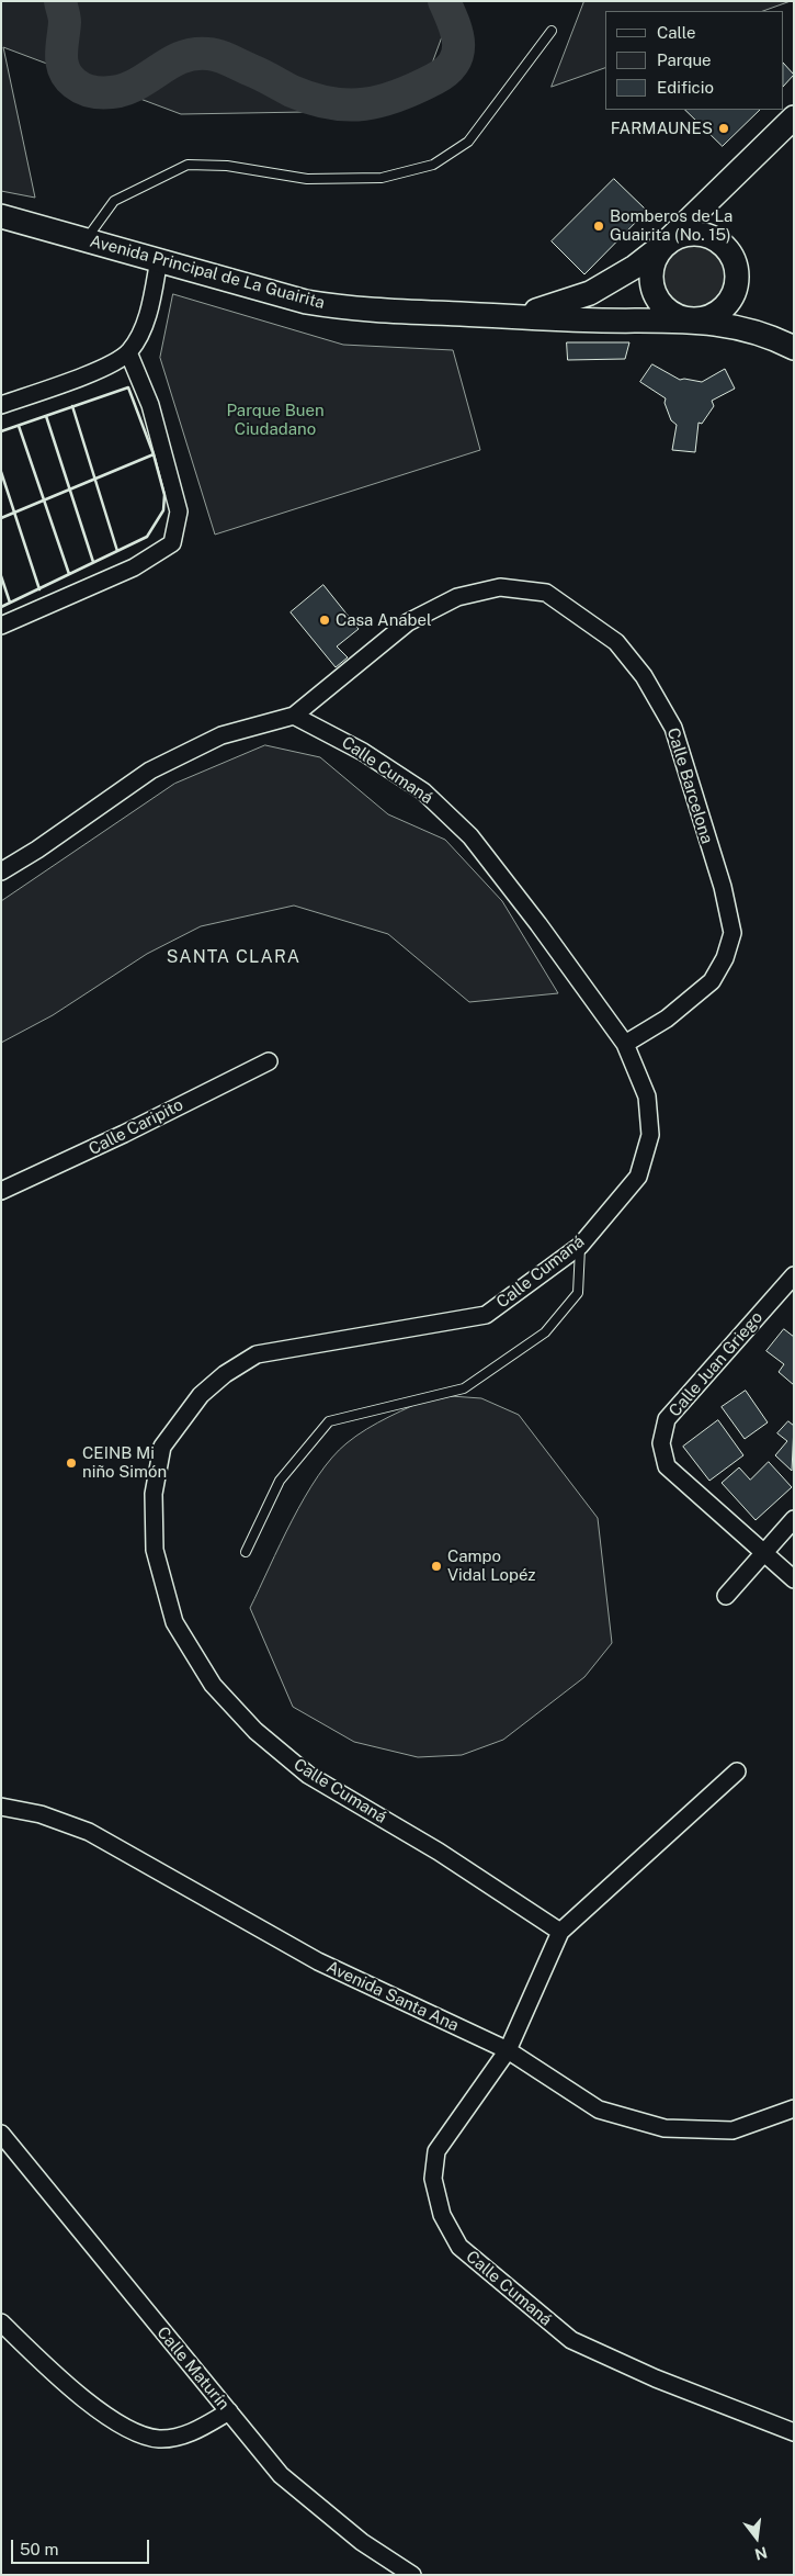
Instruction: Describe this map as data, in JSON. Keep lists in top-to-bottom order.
{
  "streets": {
    "street": [
      "Avenida Principal de La Guairita",
      "Calle Cumaná",
      "Calle Barcelona",
      "Calle Caripito",
      "Calle Juan Griego",
      "Avenida Santa Ana",
      "Calle Maturín"
    ]
  },
  "crossings": [
    ["Calle Cumaná", "Calle Barcelona"],
    ["Calle Cumaná", "Avenida Santa Ana"]
  ],
  "districts": ["SANTA CLARA"],
  "parks": ["Parque Buen Ciudadano"],
  "places": [
    "FARMAUNES",
    "Bomberos de La Guairita (No. 15)",
    "Casa Anabel",
    "CEINB Mi niño Simón",
    "Campo Vidal Lopéz"
  ],
  "legend": ["Calle", "Parque", "Edificio"],
  "scale_bar": "50 m",
  "north": "bottom"
}
